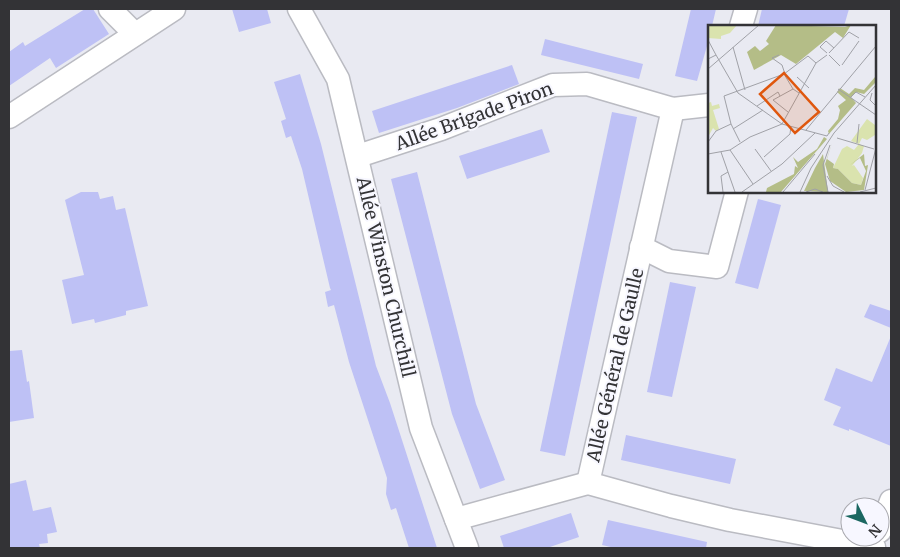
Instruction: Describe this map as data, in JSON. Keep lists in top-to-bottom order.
{
  "streets": {
    "street": ["Allée Brigade Piron", "Allée Winston Churchill", "Allée Général de Gaulle"]
  },
  "crossings": [
    ["Allée Brigade Piron", "Allée Winston Churchill"],
    ["Allée Brigade Piron", "Allée Général de Gaulle"]
  ],
  "north": "bottom right"
}
